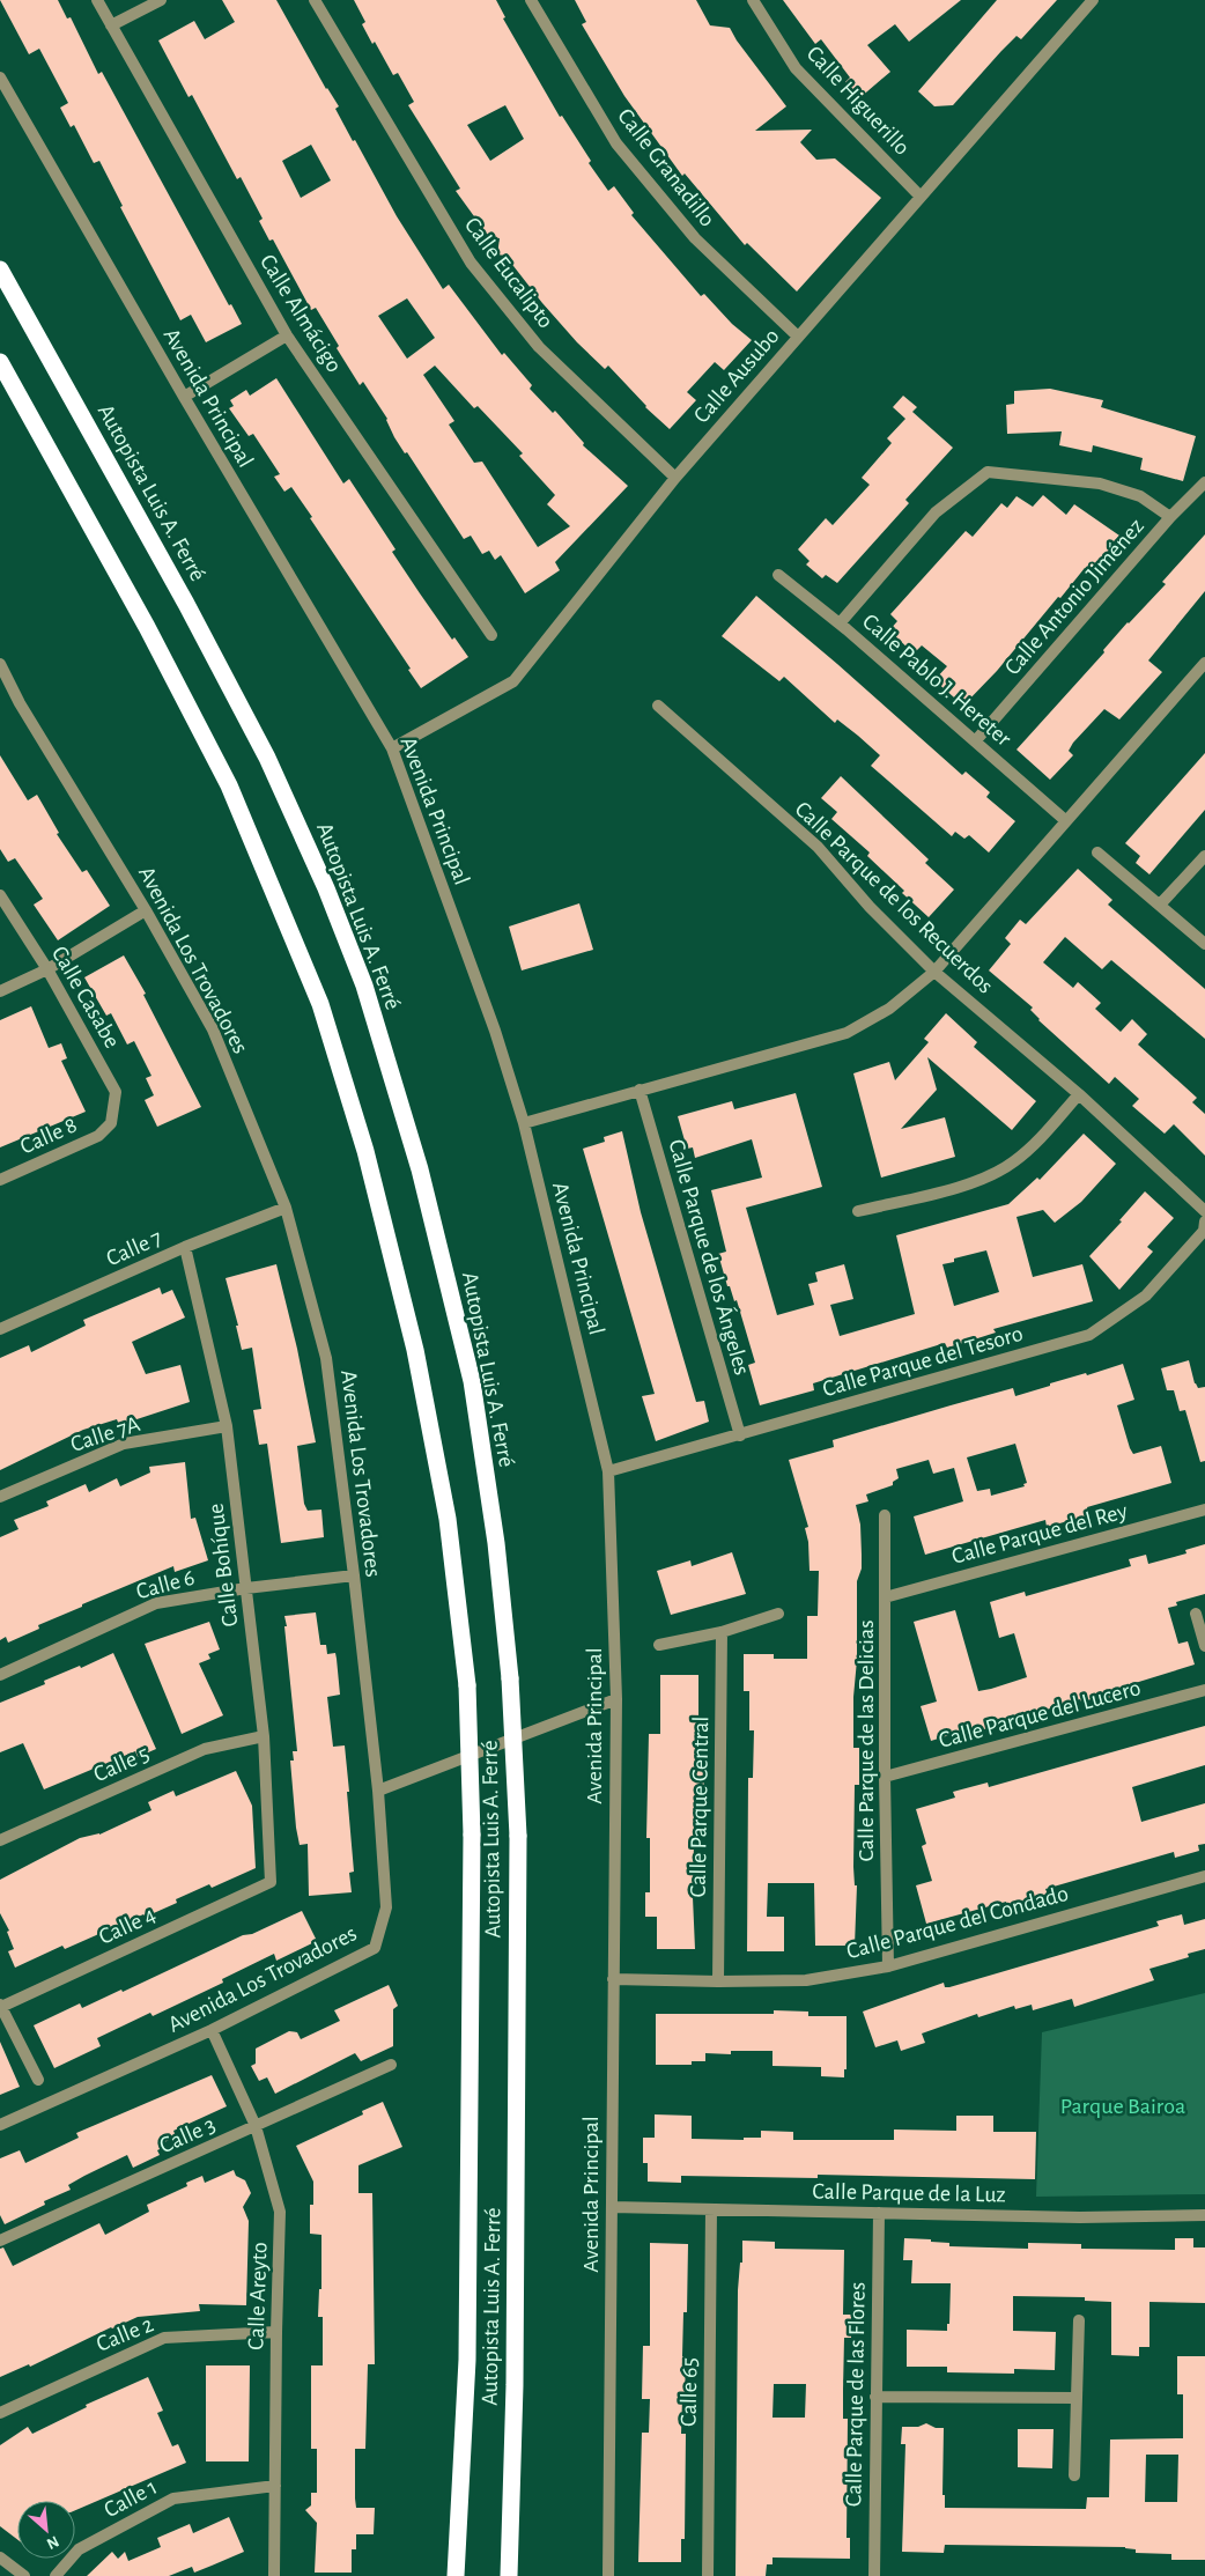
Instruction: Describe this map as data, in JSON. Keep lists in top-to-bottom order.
{
  "streets": {
    "highway": ["Autopista Luis A. Ferré"],
    "street": [
      "Calle Higuerillo",
      "Calle Granadillo",
      "Calle Eucalipto",
      "Calle Almácigo",
      "Calle Ausubo",
      "Avenida Principal",
      "Calle Antonio Jiménez",
      "Calle Pablo J. Hereter",
      "Calle Parque de los Recuerdos",
      "Avenida Los Trovadores",
      "Calle Casabe",
      "Calle 8",
      "Calle 7",
      "Calle Parque de los Ángeles",
      "Calle Parque del Tesoro",
      "Calle 7A",
      "Calle Parque del Rey",
      "Calle Bohíque",
      "Calle 6",
      "Calle Parque del Lucero",
      "Calle Parque de las Delicias",
      "Calle 5",
      "Calle Parque Central",
      "Calle Parque del Condado",
      "Calle 4",
      "Calle 3",
      "Calle Parque de la Luz",
      "Calle Areyto",
      "Calle 2",
      "Calle 65",
      "Calle Parque de las Flores",
      "Calle 1"
    ]
  },
  "crossings": [
    ["Calle Higuerillo", "Calle Ausubo"],
    ["Calle Granadillo", "Calle Ausubo"],
    ["Calle Eucalipto", "Calle Ausubo"],
    ["Calle Ausubo", "Avenida Principal"],
    ["Avenida Principal", "Calle Parque del Tesoro"],
    ["Avenida Principal", "Calle Parque del Condado"],
    ["Avenida Principal", "Calle Parque de la Luz"],
    ["Calle Antonio Jiménez", "Calle Pablo J. Hereter"],
    ["Avenida Los Trovadores", "Calle 7"],
    ["Avenida Los Trovadores", "Calle 6"],
    ["Avenida Los Trovadores", "Calle Areyto"],
    ["Calle Casabe", "Calle 8"],
    ["Calle 7", "Calle Bohíque"],
    ["Calle Parque de los Ángeles", "Calle Parque del Tesoro"],
    ["Calle 7A", "Calle Bohíque"],
    ["Calle Parque del Rey", "Calle Parque de las Delicias"],
    ["Calle Bohíque", "Calle 6"],
    ["Calle Bohíque", "Calle 5"],
    ["Calle Bohíque", "Calle 4"],
    ["Calle Parque del Lucero", "Calle Parque de las Delicias"],
    ["Calle Parque de las Delicias", "Calle Parque del Condado"],
    ["Calle Parque Central", "Calle Parque del Condado"],
    ["Calle 3", "Calle Areyto"],
    ["Calle Parque de la Luz", "Calle 65"],
    ["Calle Parque de la Luz", "Calle Parque de las Flores"],
    ["Calle Areyto", "Calle 2"],
    ["Calle Areyto", "Calle 1"]
  ],
  "parks": ["Parque Bairoa"],
  "north": "bottom right"
}
